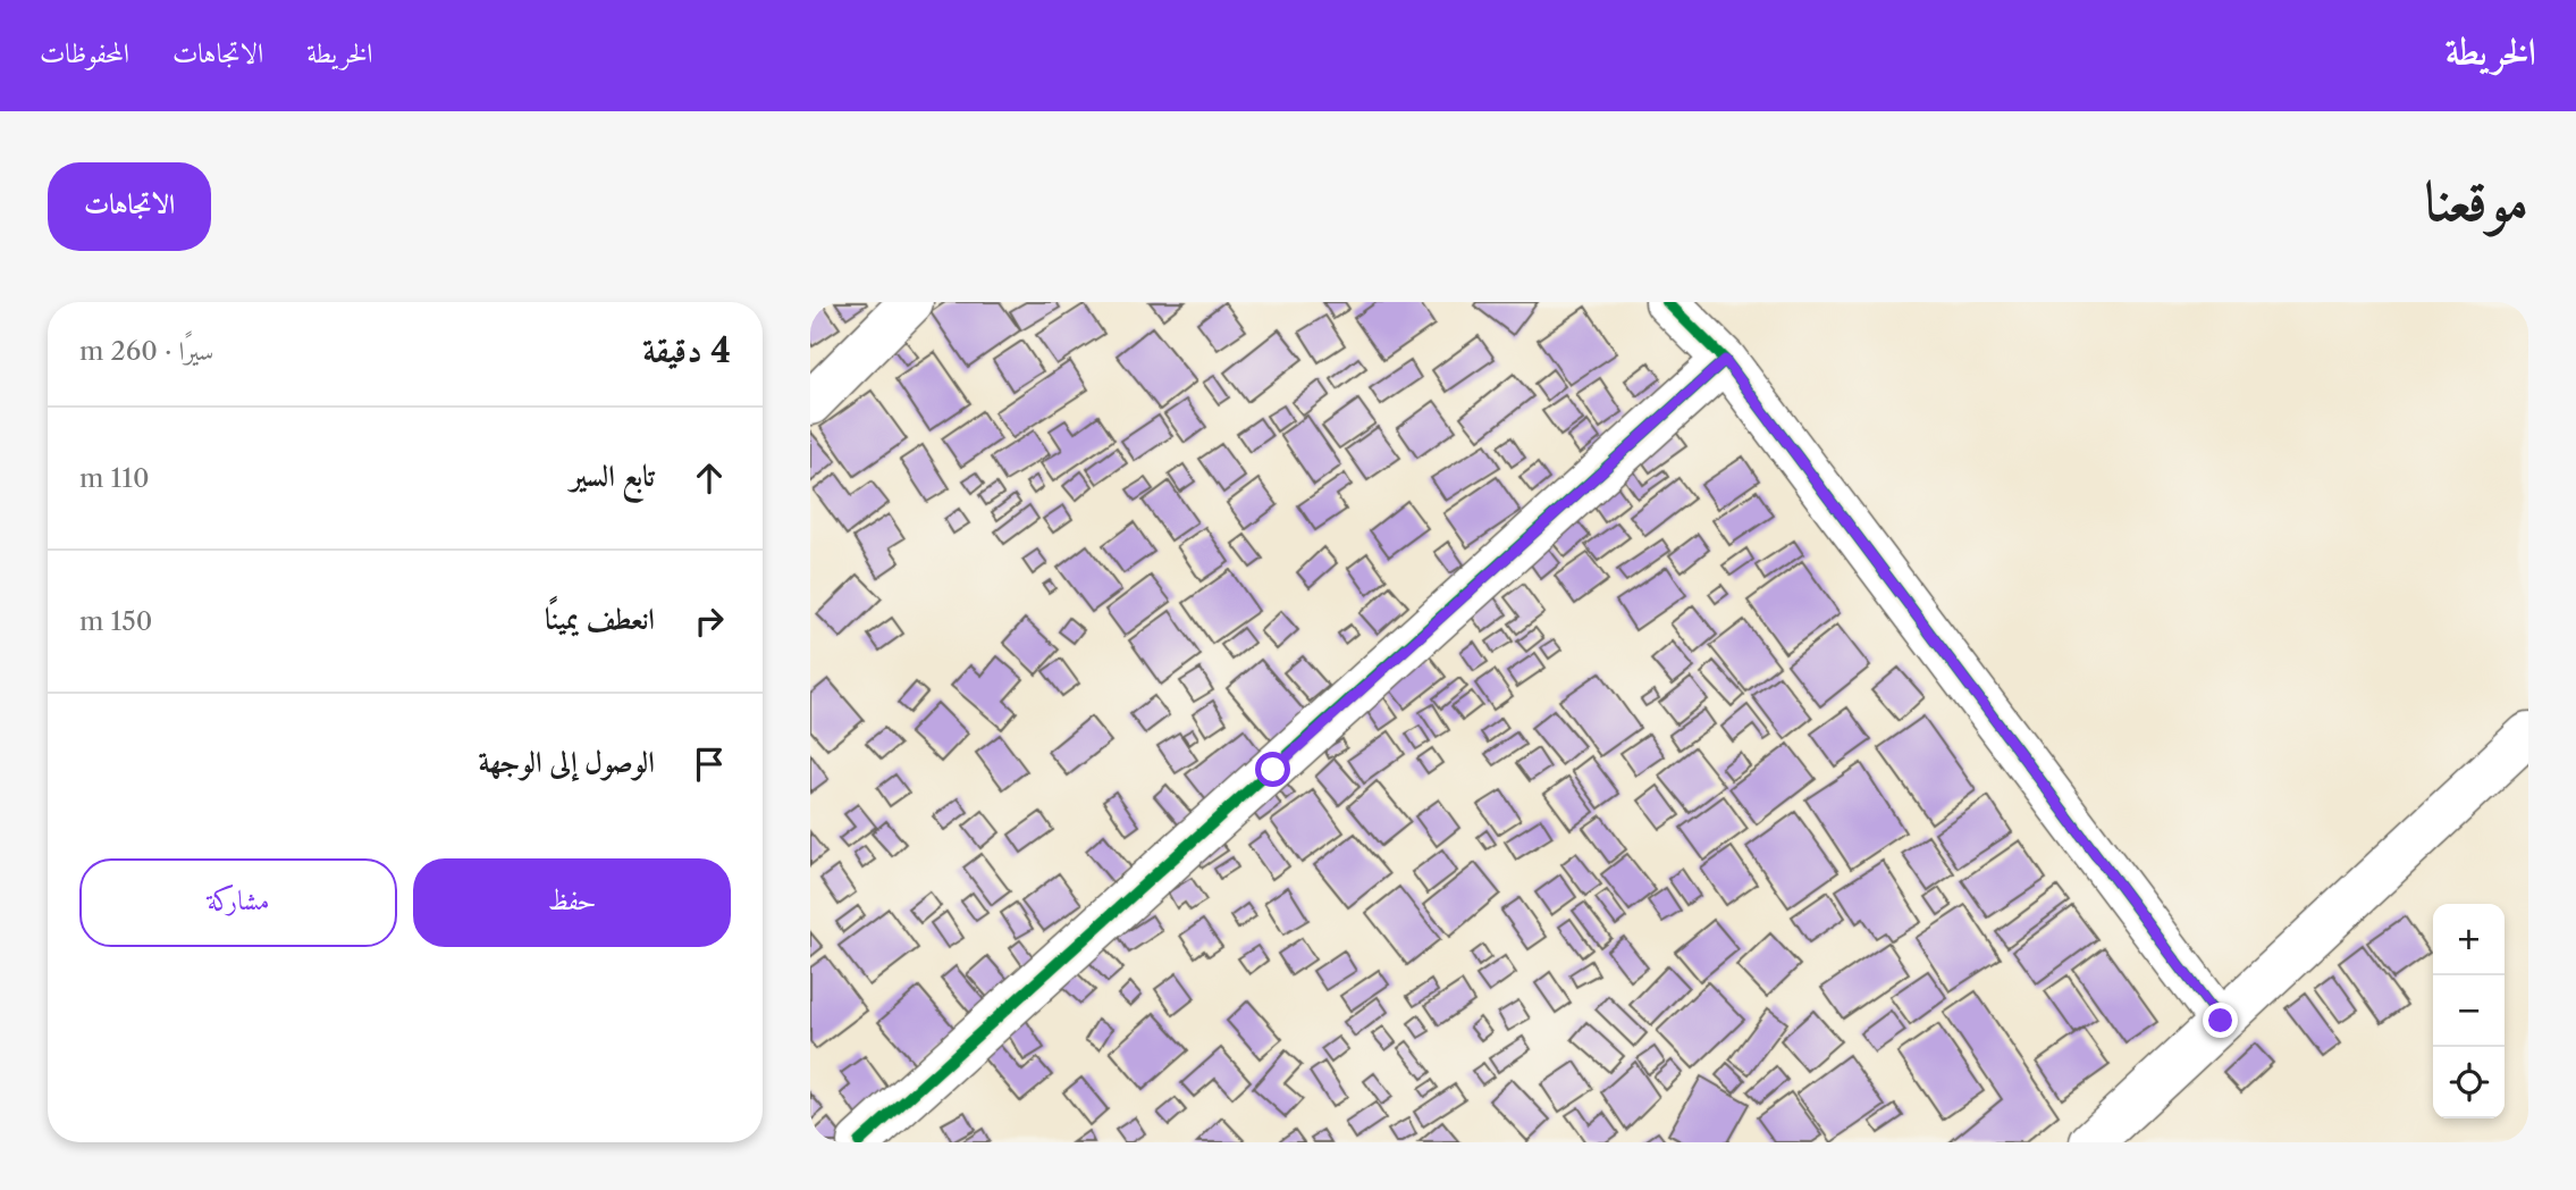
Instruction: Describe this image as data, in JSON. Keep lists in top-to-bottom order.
{
  "page": {
    "header": "الخريطة",
    "nav": ["الخريطة", "الاتجاهات", "المحفوظات"],
    "title": "موقعنا",
    "buttons": [
      "الاتجاهات",
      ["حفظ", "مشاركة"]
    ],
    "heading": ["4 دقيقة", "سيرًا · 260 m"],
    "list": [
      ["تابع السير", "110 m"],
      ["انعطف يمينًا", "150 m"],
      "الوصول إلى الوجهة"
    ],
    "map_buttons": ["+", "−"]
  }
}
